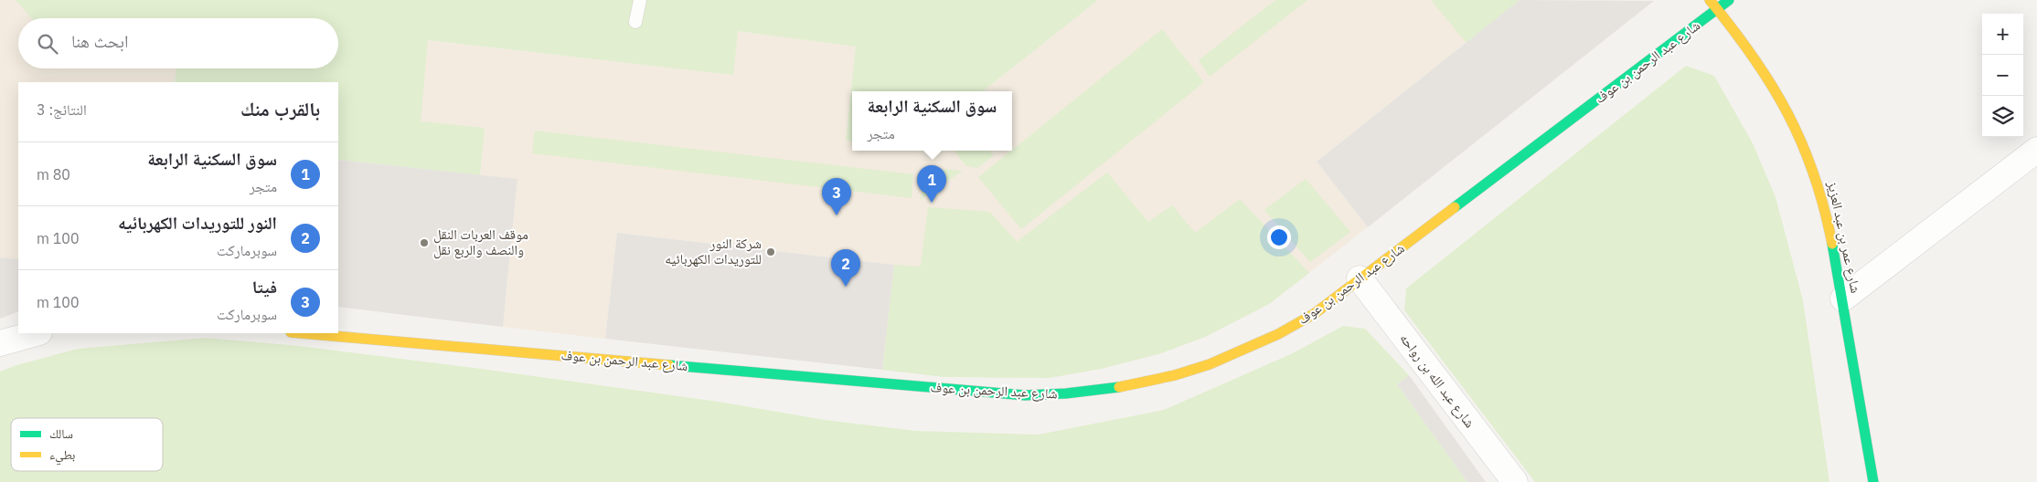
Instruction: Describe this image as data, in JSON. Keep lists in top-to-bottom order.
{
  "streets": {
    "street": ["شارع عبد الرحمن بن عوف", "شارع عمر بن عبد العزيز", "شارع عبد الله بن رواحه"]
  },
  "crossings": [
    ["شارع عبد الرحمن بن عوف", "شارع عمر بن عبد العزيز"],
    ["شارع عبد الرحمن بن عوف", "شارع عبد الله بن رواحه"]
  ],
  "places": ["موقف العربات النقل والنصف والربع نقل", "شركة النور للتوريدات الكهربائيه"],
  "legend": ["سالك", "بطيء"],
  "page": {
    "map_buttons": ["+", "−"],
    "search": "ابحث هنا",
    "heading": ["بالقرب منك", "النتائج: 3"],
    "popup": ["سوق السكنية الرابعة", "متجر"],
    "list": [
      {
        "mark": "1",
        "name": "سوق السكنية الرابعة",
        "note": "متجر",
        "value": "80 m"
      },
      {
        "mark": "2",
        "name": "النور للتوريدات الكهربائيه",
        "note": "سوبرماركت",
        "value": "100 m"
      },
      {
        "mark": "3",
        "name": "فيتا",
        "note": "سوبرماركت",
        "value": "100 m"
      }
    ],
    "pins": ["1", "3", "2"]
  }
}
